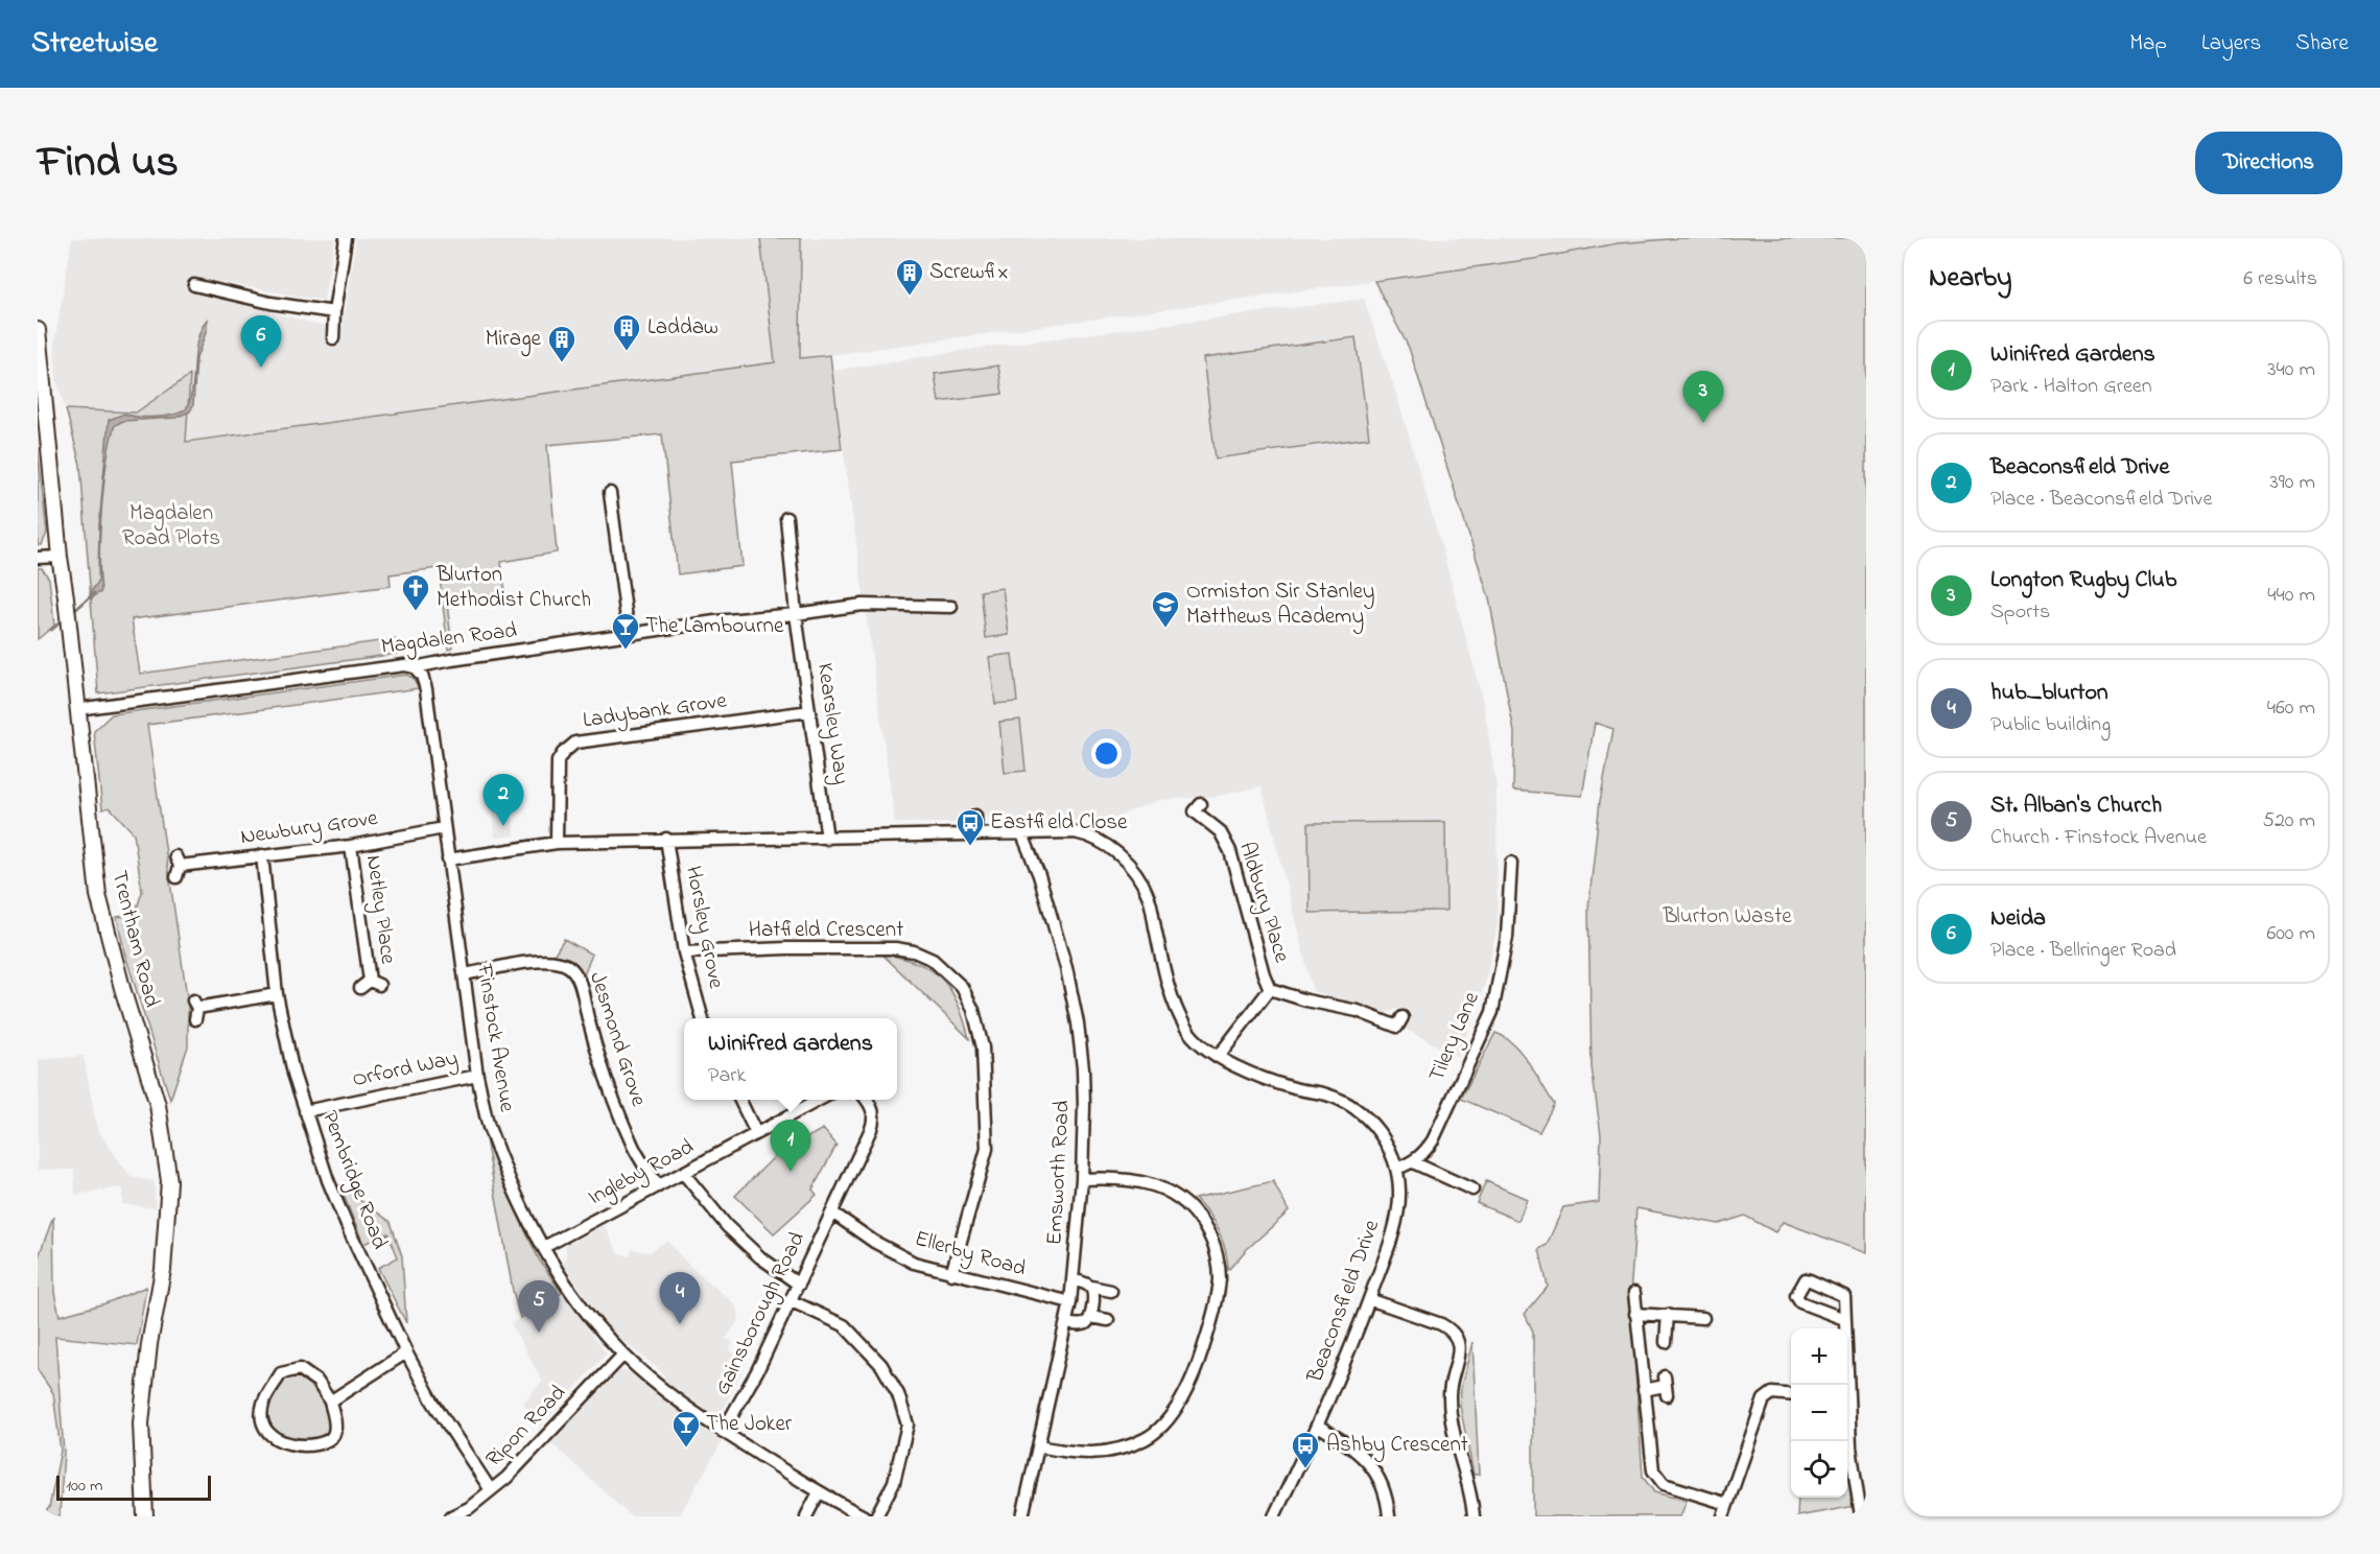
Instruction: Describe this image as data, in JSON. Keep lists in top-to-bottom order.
{
  "streets": {
    "main road": ["Trentham Road"],
    "street": [
      "Magdalen Road",
      "Ladybank Grove",
      "Kearsley Way",
      "Newbury Grove",
      "Aldbury Place",
      "Netley Place",
      "Horsley Grove",
      "Hatfield Crescent",
      "Tilery Lane",
      "Finstock Avenue",
      "Jesmond Grove",
      "Orford Way",
      "Ingleby Road",
      "Emsworth Road",
      "Pembridge Road",
      "Ellerby Road",
      "Beaconsfield Drive",
      "Gainsborough Road",
      "Ripon Road"
    ]
  },
  "crossings": [
    ["Magdalen Road", "Kearsley Way"],
    ["Magdalen Road", "Trentham Road"],
    ["Magdalen Road", "Finstock Avenue"],
    ["Ladybank Grove", "Kearsley Way"],
    ["Ladybank Grove", "Beaconsfield Drive"],
    ["Kearsley Way", "Beaconsfield Drive"],
    ["Newbury Grove", "Netley Place"],
    ["Newbury Grove", "Finstock Avenue"],
    ["Newbury Grove", "Pembridge Road"],
    ["Horsley Grove", "Hatfield Crescent"],
    ["Horsley Grove", "Beaconsfield Drive"],
    ["Hatfield Crescent", "Ellerby Road"],
    ["Tilery Lane", "Beaconsfield Drive"],
    ["Finstock Avenue", "Jesmond Grove"],
    ["Finstock Avenue", "Orford Way"],
    ["Finstock Avenue", "Ingleby Road"],
    ["Finstock Avenue", "Beaconsfield Drive"],
    ["Finstock Avenue", "Gainsborough Road"],
    ["Finstock Avenue", "Ripon Road"],
    ["Jesmond Grove", "Ingleby Road"],
    ["Orford Way", "Pembridge Road"],
    ["Emsworth Road", "Ellerby Road"],
    ["Emsworth Road", "Beaconsfield Drive"],
    ["Pembridge Road", "Ripon Road"],
    ["Ellerby Road", "Gainsborough Road"]
  ],
  "parks": ["Magdalen Road Plots", "Blurton Waste"],
  "places": {
    "building": ["Screwfix", "Laddaw", "Mirage"],
    "church": ["Blurton Methodist Church"],
    "school or university": ["Ormiston Sir Stanley Matthews Academy"],
    "bar": ["The Lambourne", "The Joker"],
    "bus stop": ["Eastfield Close", "Ashby Crescent"]
  },
  "scale_bar": "100 m",
  "page": {
    "header": "Streetwise",
    "nav": ["Map", "Layers", "Share"],
    "title": "Find us",
    "buttons": "Directions",
    "heading": ["Nearby", "6 results"],
    "pins": [
      "6",
      "3",
      "2",
      "1",
      "4",
      "5"
    ],
    "list": [
      {
        "mark": "1",
        "name": "Winifred Gardens",
        "note": "Park · Halton Green",
        "value": "340 m"
      },
      {
        "mark": "2",
        "name": "Beaconsfield Drive",
        "note": "Place · Beaconsfield Drive",
        "value": "390 m"
      },
      {
        "mark": "3",
        "name": "Longton Rugby Club",
        "note": "Sports",
        "value": "440 m"
      },
      {
        "mark": "4",
        "name": "hub_blurton",
        "note": "Public building",
        "value": "460 m"
      },
      {
        "mark": "5",
        "name": "St. Alban's Church",
        "note": "Church · Finstock Avenue",
        "value": "520 m"
      },
      {
        "mark": "6",
        "name": "Neida",
        "note": "Place · Bellringer Road",
        "value": "600 m"
      }
    ],
    "popup": ["Winifred Gardens", "Park"],
    "map_buttons": ["+", "−"],
    "scale": "100 m"
  }
}
